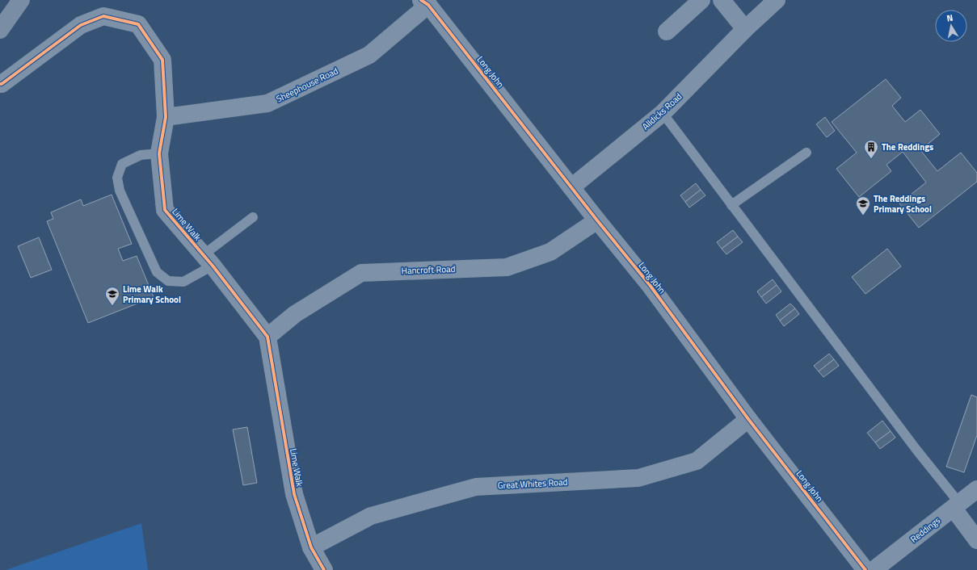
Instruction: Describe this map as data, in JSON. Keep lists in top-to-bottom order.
{
  "streets": {
    "street": [
      "Long John",
      "Sheephouse Road",
      "Alldicks Road",
      "Lime Walk",
      "Hancroft Road",
      "Great Whites Road",
      "Reddings"
    ]
  },
  "crossings": [
    ["Long John", "Sheephouse Road"],
    ["Long John", "Alldicks Road"],
    ["Long John", "Hancroft Road"],
    ["Long John", "Great Whites Road"],
    ["Sheephouse Road", "Lime Walk"],
    ["Lime Walk", "Hancroft Road"],
    ["Lime Walk", "Great Whites Road"]
  ],
  "places": {
    "building": ["The Reddings"],
    "school or university": ["The Reddings Primary School", "Lime Walk Primary School"]
  },
  "north": "top"
}
